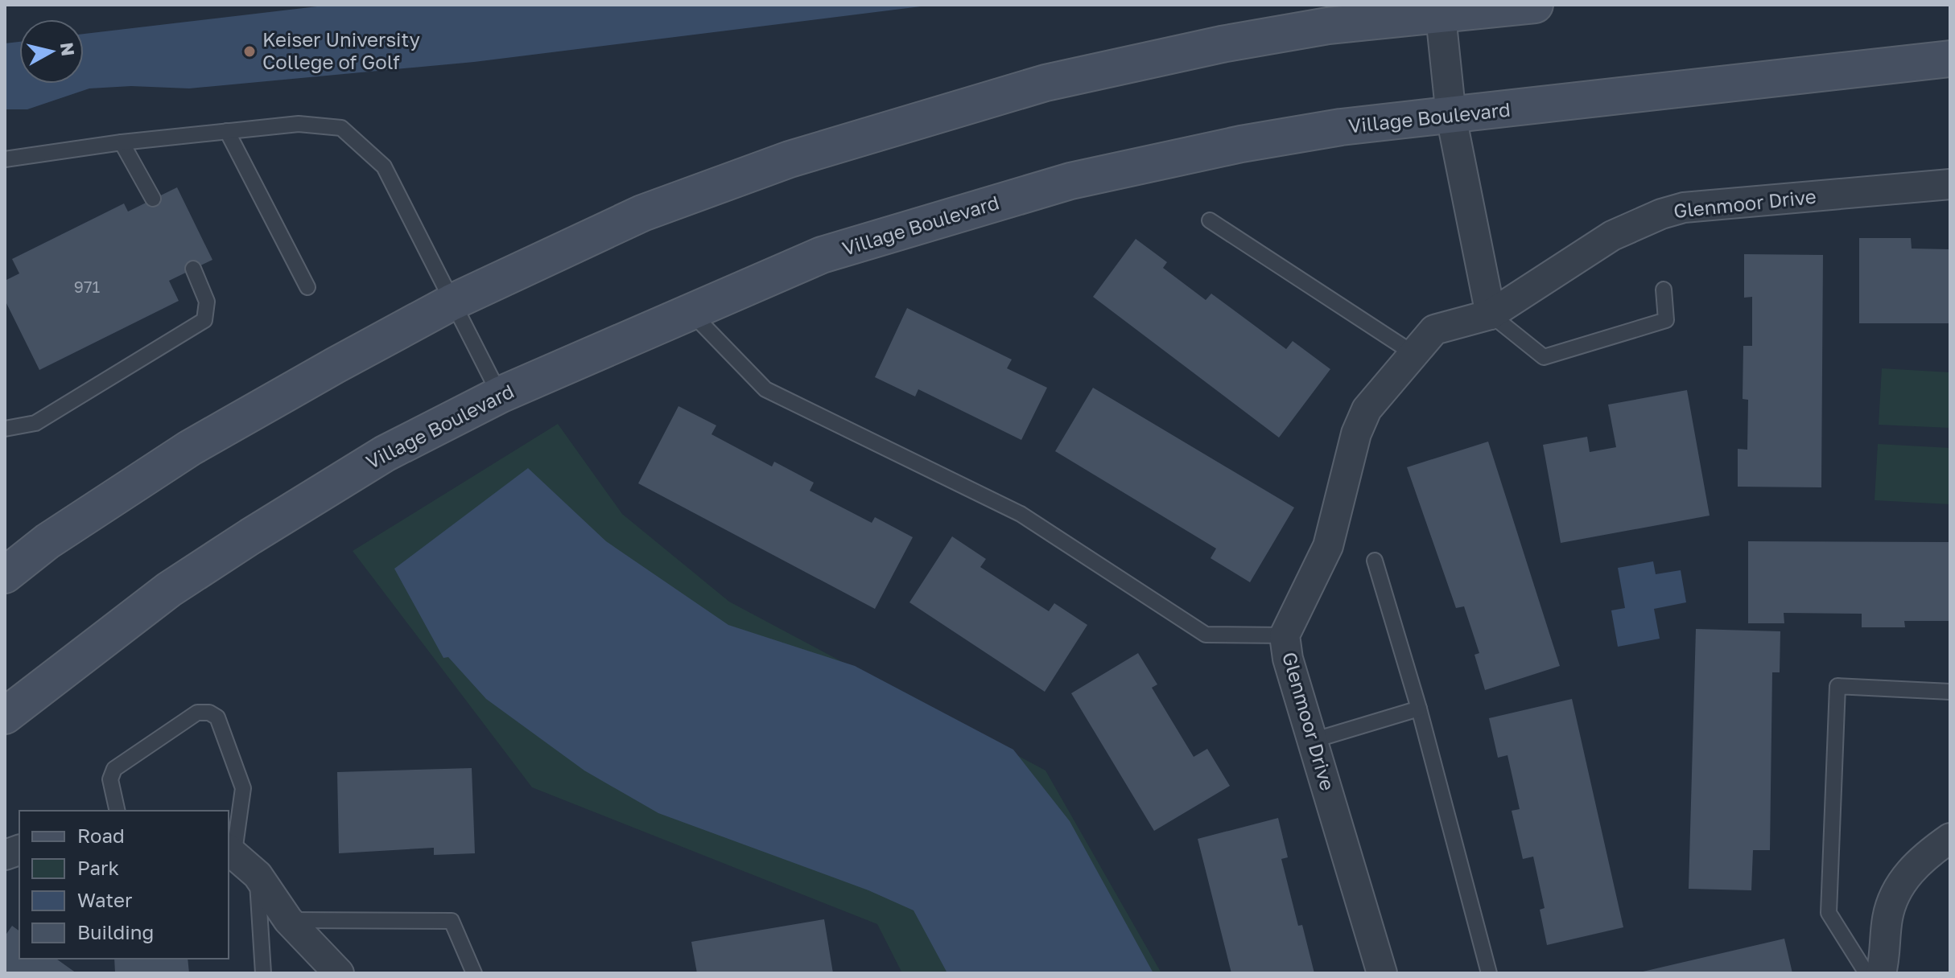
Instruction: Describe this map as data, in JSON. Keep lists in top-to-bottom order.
{
  "streets": {
    "street": ["Village Boulevard", "Glenmoor Drive"]
  },
  "places": ["Keiser University College of Golf"],
  "house_numbers": ["971"],
  "legend": [
    "Road",
    "Park",
    "Water",
    "Building"
  ],
  "north": "right"
}
